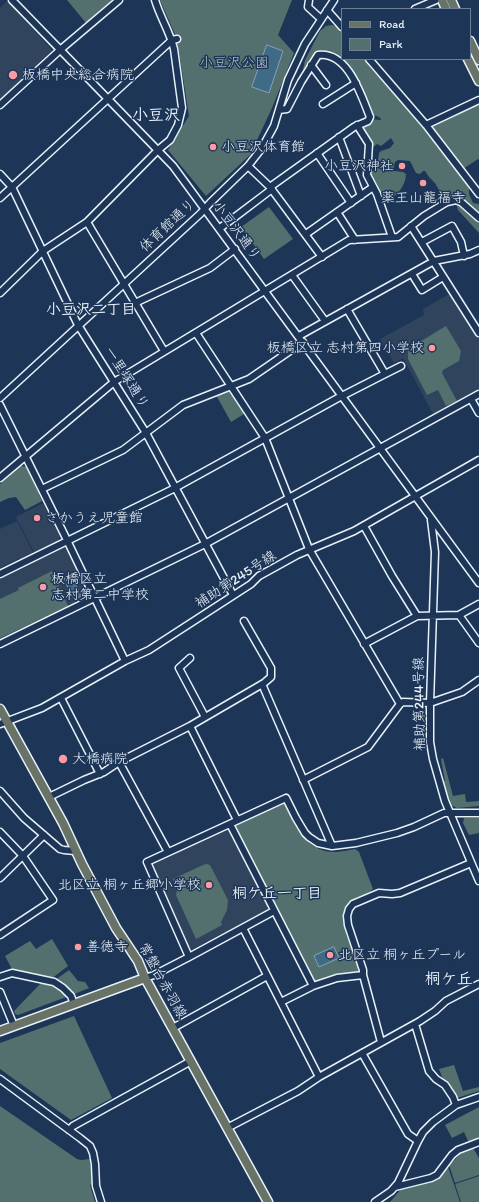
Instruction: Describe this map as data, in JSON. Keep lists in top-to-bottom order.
{
  "streets": {
    "main road": ["常盤台赤羽線"],
    "street": [
      "体育館通り",
      "小豆沢通り",
      "一里塚通り",
      "補助第245号線",
      "補助第244号線"
    ]
  },
  "crossings": [
    ["体育館通り", "小豆沢通り"],
    ["体育館通り", "一里塚通り"],
    ["小豆沢通り", "補助第245号線"],
    ["小豆沢通り", "補助第244号線"],
    ["一里塚通り", "補助第245号線"],
    ["補助第245号線", "常盤台赤羽線"]
  ],
  "districts": [
    "小豆沢",
    "小豆沢二丁目",
    "桐ケ丘一丁目",
    "桐ケ丘"
  ],
  "parks": ["小豆沢公園"],
  "places": [
    "板橋中央総合病院",
    "小豆沢体育館",
    "小豆沢神社",
    "薬王山龍福寺",
    "板橋区立 志村第四小学校",
    "さかうえ児童館",
    "板橋区立 志村第二中学校",
    "大橋病院",
    "北区立 桐ヶ丘郷小学校",
    "善徳寺",
    "北区立 桐ヶ丘プール"
  ],
  "legend": ["Road", "Park"]
}
